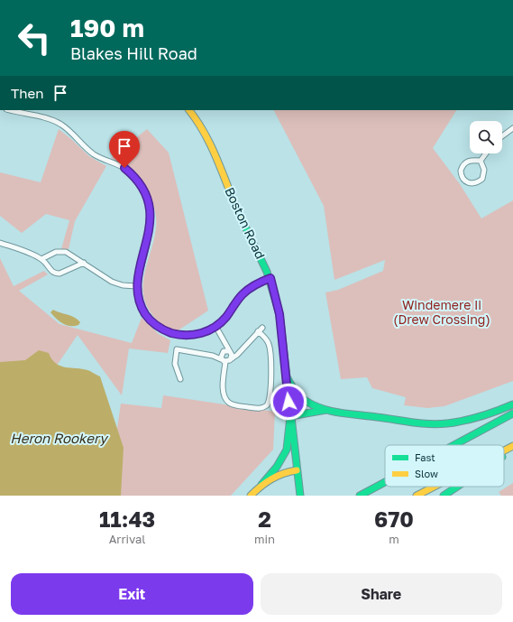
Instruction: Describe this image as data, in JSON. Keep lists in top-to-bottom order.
{
  "streets": {
    "main road": ["Boston Road"]
  },
  "water": ["Heron Rookery"],
  "parks": ["Windemere Ii (Drew Crossing)"],
  "legend": ["Fast", "Slow"],
  "page": {
    "turn": ["190 m", "Blakes Hill Road"],
    "then": "Then",
    "eta": [
      "11:43",
      "Arrival",
      "2",
      "min",
      "670",
      "m"
    ],
    "buttons": ["Exit", "Share"]
  }
}
